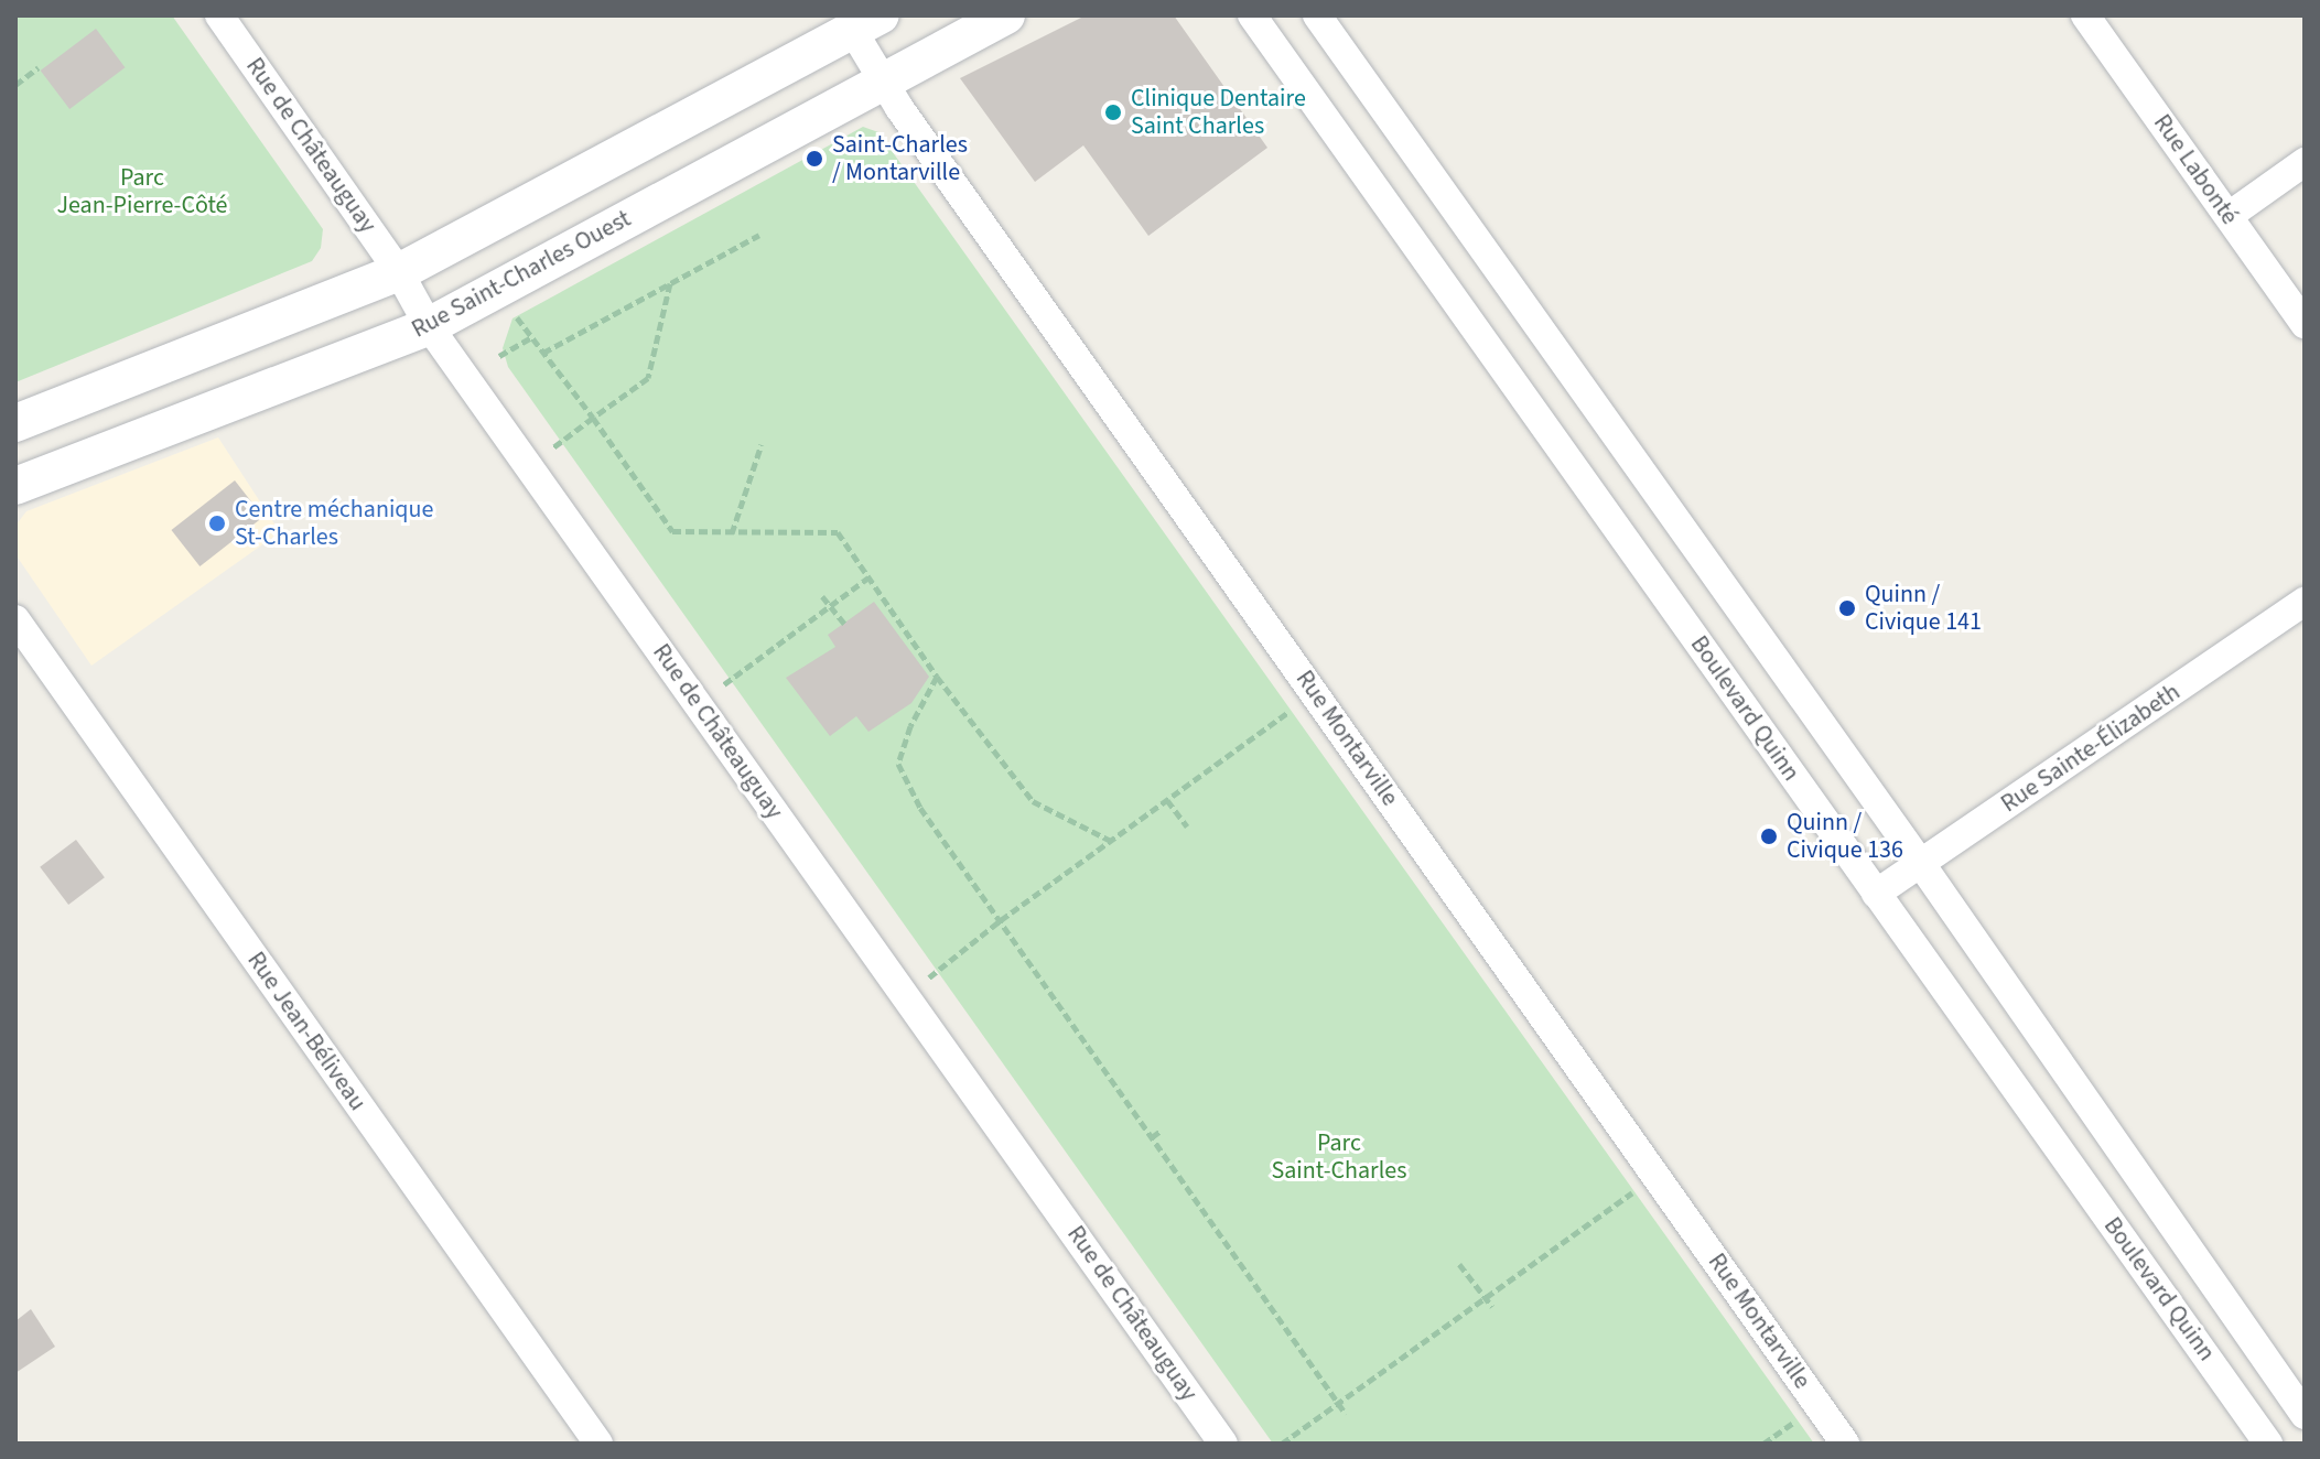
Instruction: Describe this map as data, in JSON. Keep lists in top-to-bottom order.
{
  "streets": {
    "street": [
      "Rue de Châteauguay",
      "Rue Labonté",
      "Rue Saint-Charles Ouest",
      "Boulevard Quinn",
      "Rue Montarville",
      "Rue Sainte-Élizabeth",
      "Rue Jean-Béliveau"
    ]
  },
  "crossings": [
    ["Rue de Châteauguay", "Rue Saint-Charles Ouest"],
    ["Rue Saint-Charles Ouest", "Rue Montarville"],
    ["Boulevard Quinn", "Rue Sainte-Élizabeth"]
  ],
  "parks": ["Parc Jean-Pierre-Côté", "Parc Saint-Charles"],
  "places": [
    "Clinique Dentaire Saint Charles",
    "Saint-Charles / Montarville",
    "Centre méchanique St-Charles",
    "Quinn / Civique 141",
    "Quinn / Civique 136"
  ]
}
